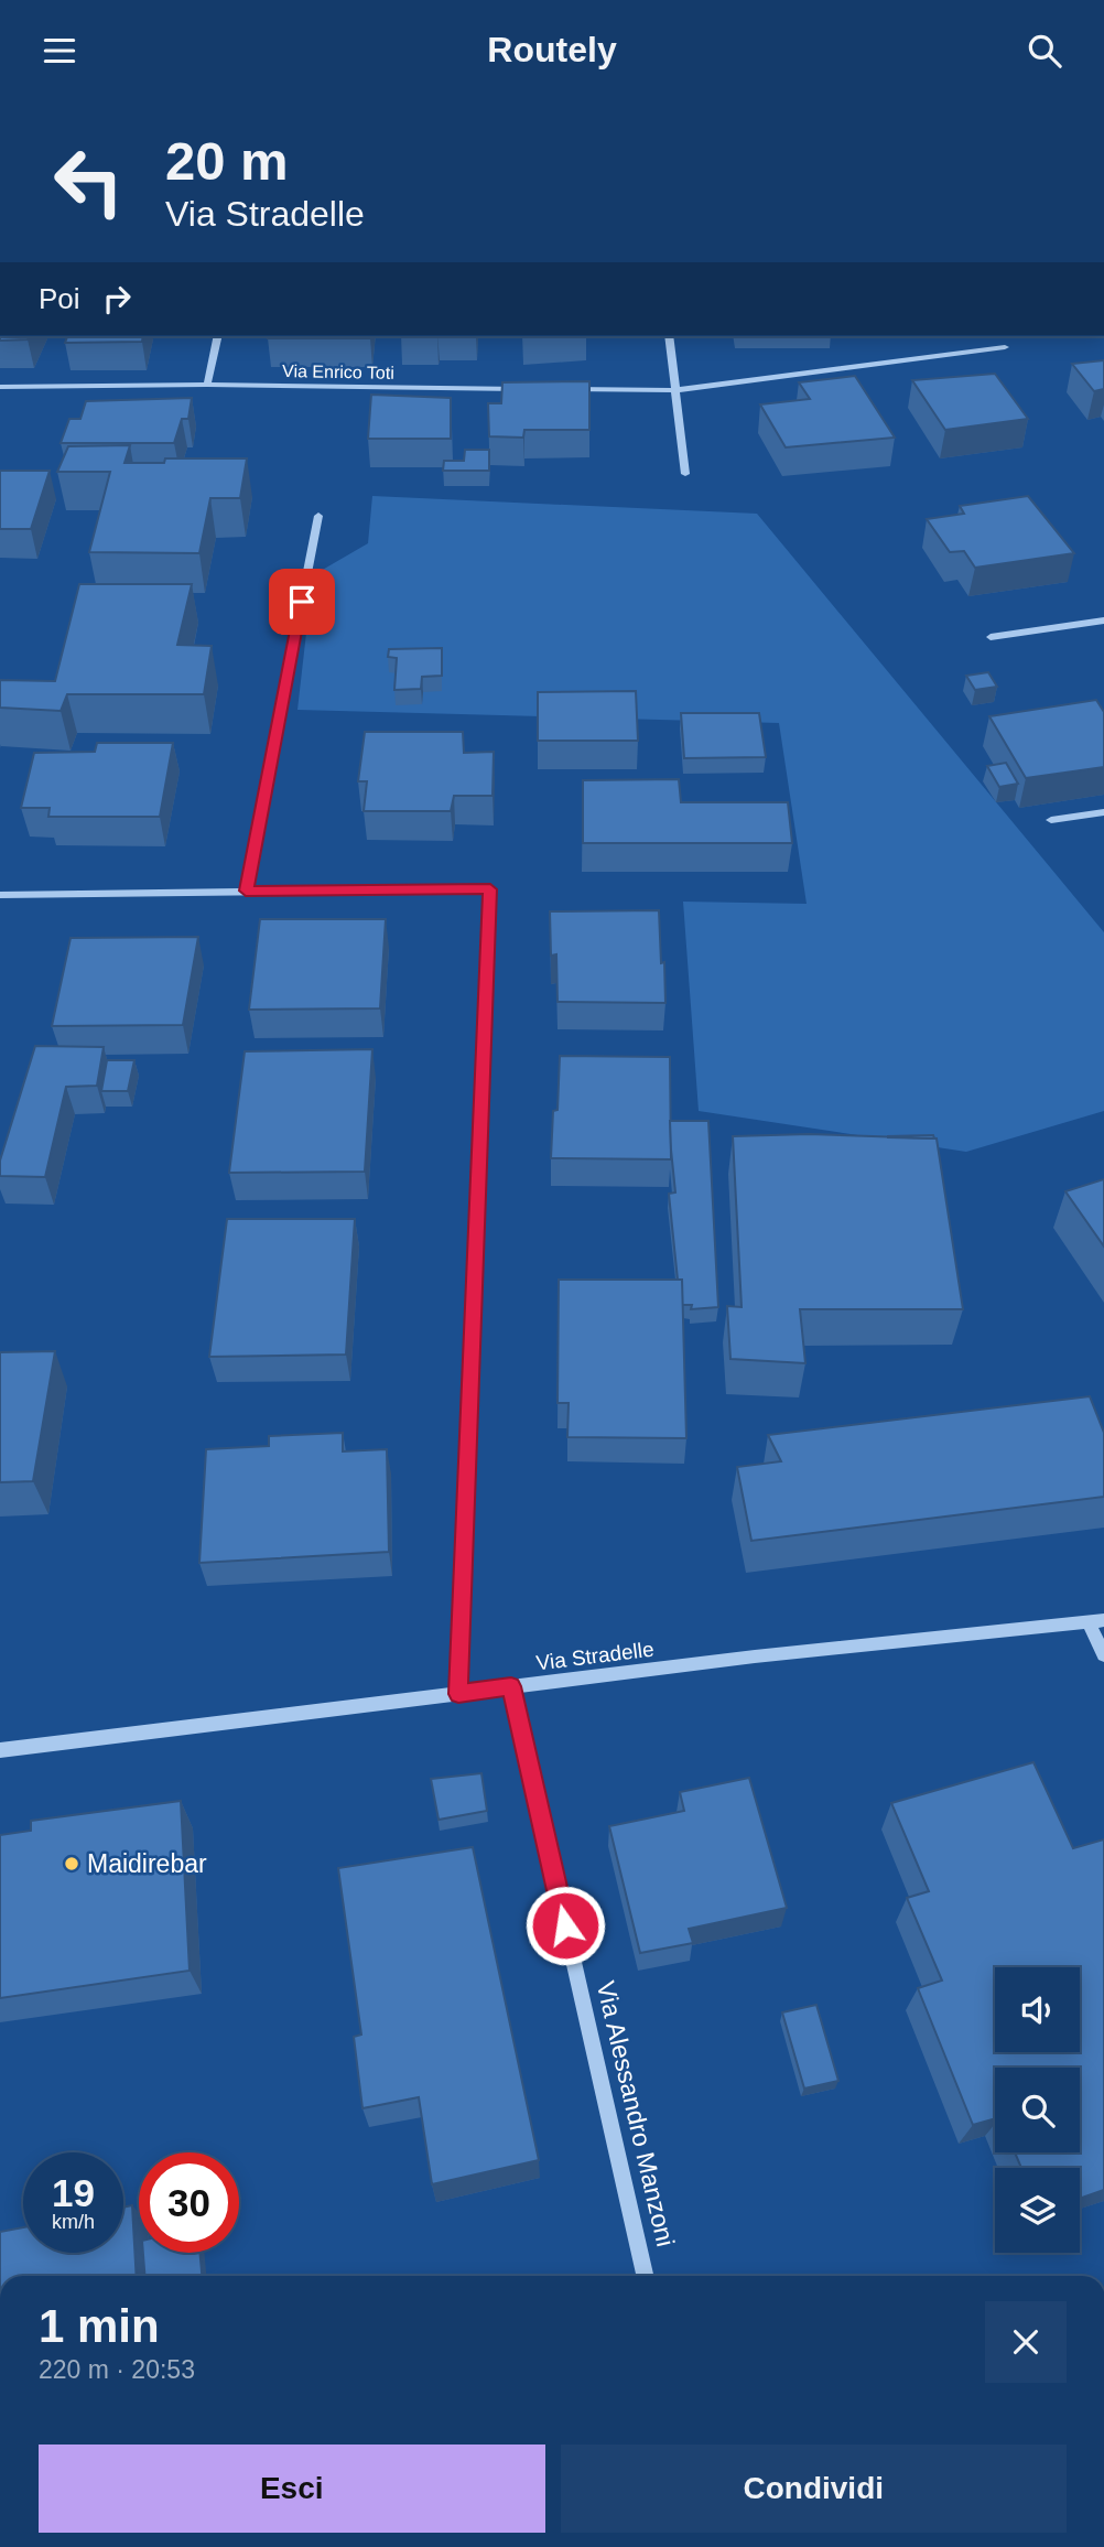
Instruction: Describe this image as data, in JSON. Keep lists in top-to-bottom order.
{
  "streets": {
    "street": ["Via Enrico Toti", "Via Stradelle", "Via Alessandro Manzoni"]
  },
  "crossings": [
    ["Via Stradelle", "Via Alessandro Manzoni"]
  ],
  "places": ["Maidirebar"],
  "page": {
    "header": "Routely",
    "turn": ["20 m", "Via Stradelle"],
    "then": "Poi",
    "speed": "19 km/h",
    "limit": "30",
    "heading": ["1 min", "220 m · 20:53"],
    "buttons": ["Esci", "Condividi"]
  }
}
